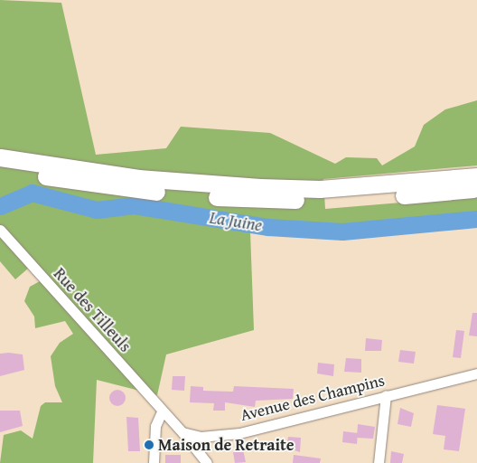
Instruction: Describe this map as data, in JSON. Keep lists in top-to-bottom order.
{
  "streets": {
    "street": ["Rue des Tilleuls", "Avenue des Champins"]
  },
  "water": ["La Juine"],
  "places": ["Maison de Retraite"]
}
